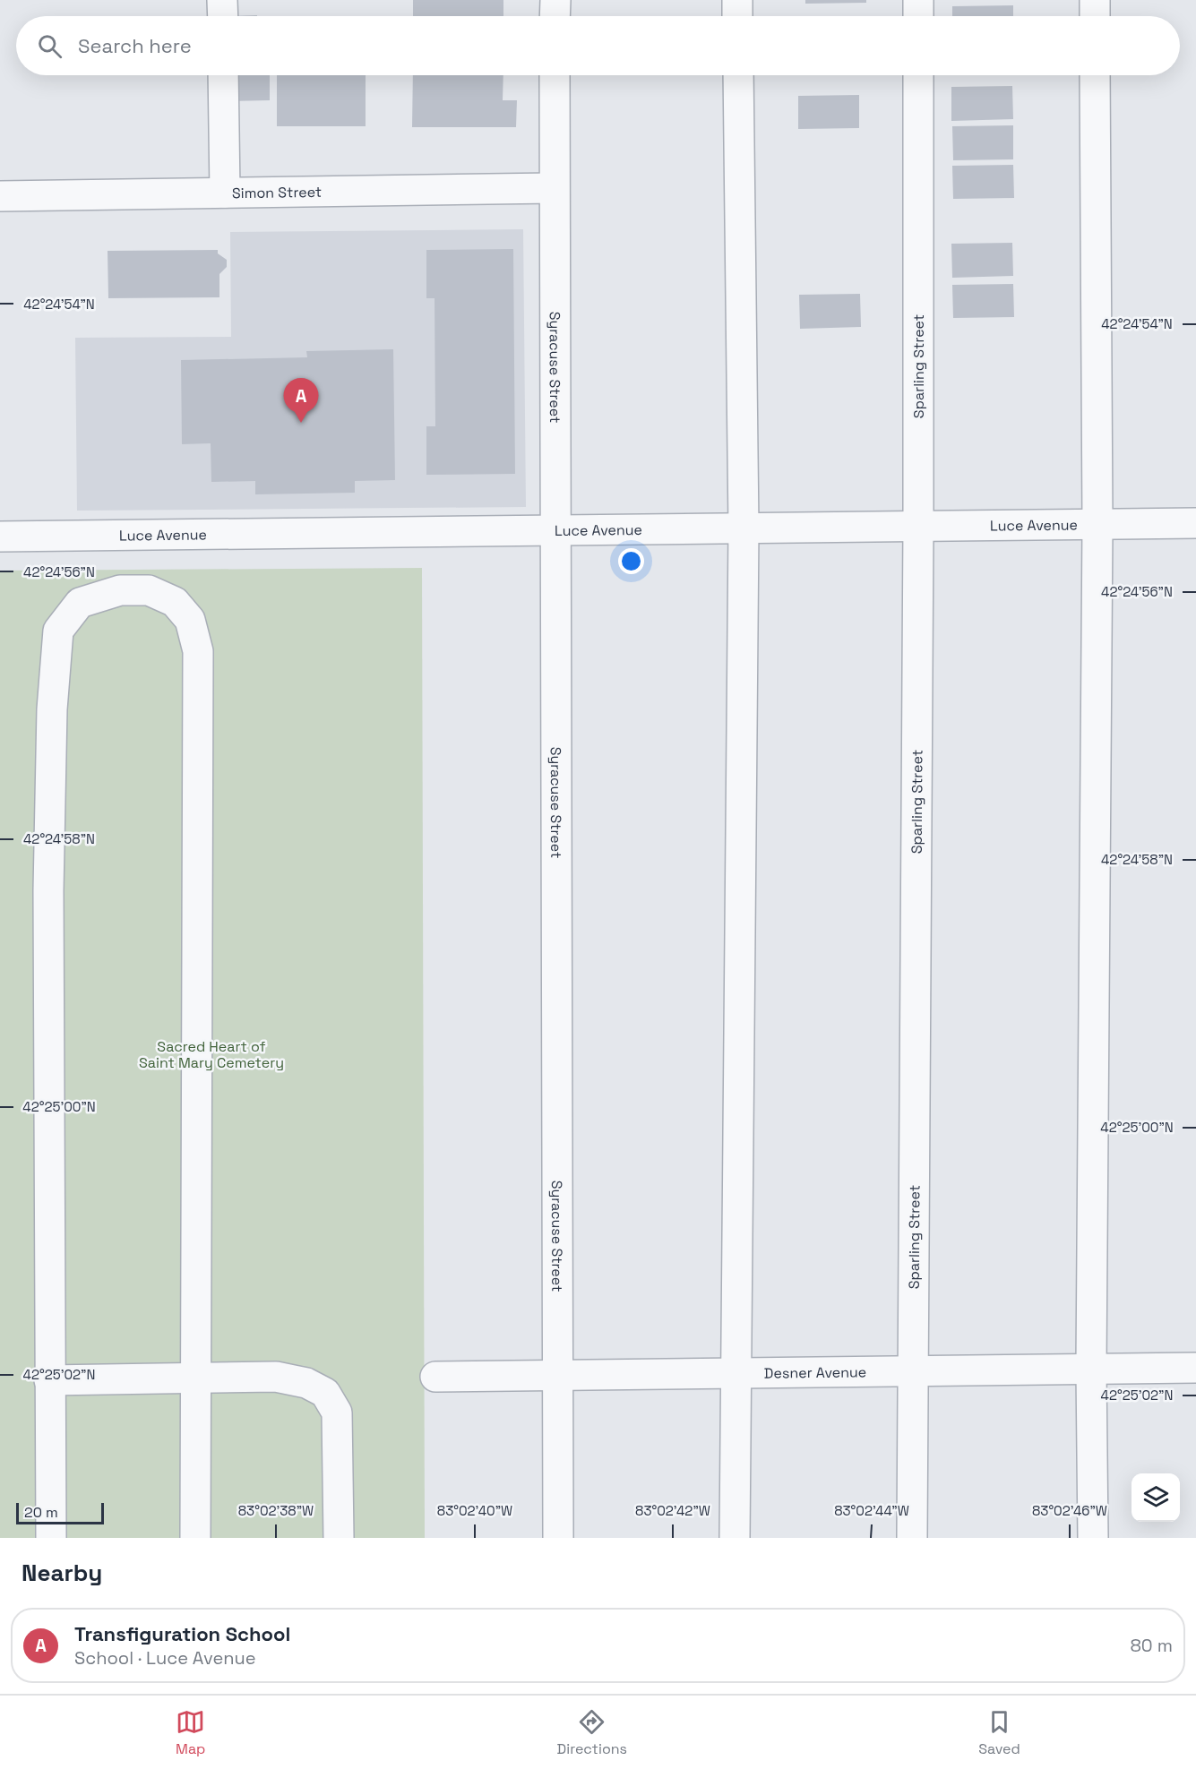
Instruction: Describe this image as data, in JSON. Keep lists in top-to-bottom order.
{
  "streets": {
    "street": [
      "Simon Street",
      "Syracuse Street",
      "Sparling Street",
      "Luce Avenue",
      "Desner Avenue"
    ]
  },
  "crossings": [
    ["Simon Street", "Syracuse Street"],
    ["Syracuse Street", "Luce Avenue"],
    ["Syracuse Street", "Desner Avenue"],
    ["Sparling Street", "Luce Avenue"],
    ["Sparling Street", "Desner Avenue"]
  ],
  "parks": ["Sacred Heart of Saint Mary Cemetery"],
  "scale_bar": "20 m",
  "page": {
    "search": "Search here",
    "pins": "A",
    "scale": "20 m",
    "heading": "Nearby",
    "list": [
      {
        "mark": "A",
        "name": "Transfiguration School",
        "note": "School · Luce Avenue",
        "value": "80 m"
      }
    ],
    "nav": ["Map", "Directions", "Saved"]
  },
  "coordinates": [
    "42°24'54\"N",
    "42°24'56\"N",
    "42°24'58\"N",
    "42°25'00\"N",
    "42°25'02\"N",
    "83°02'38\"W",
    "83°02'40\"W",
    "83°02'42\"W",
    "83°02'44\"W",
    "83°02'46\"W"
  ]
}
